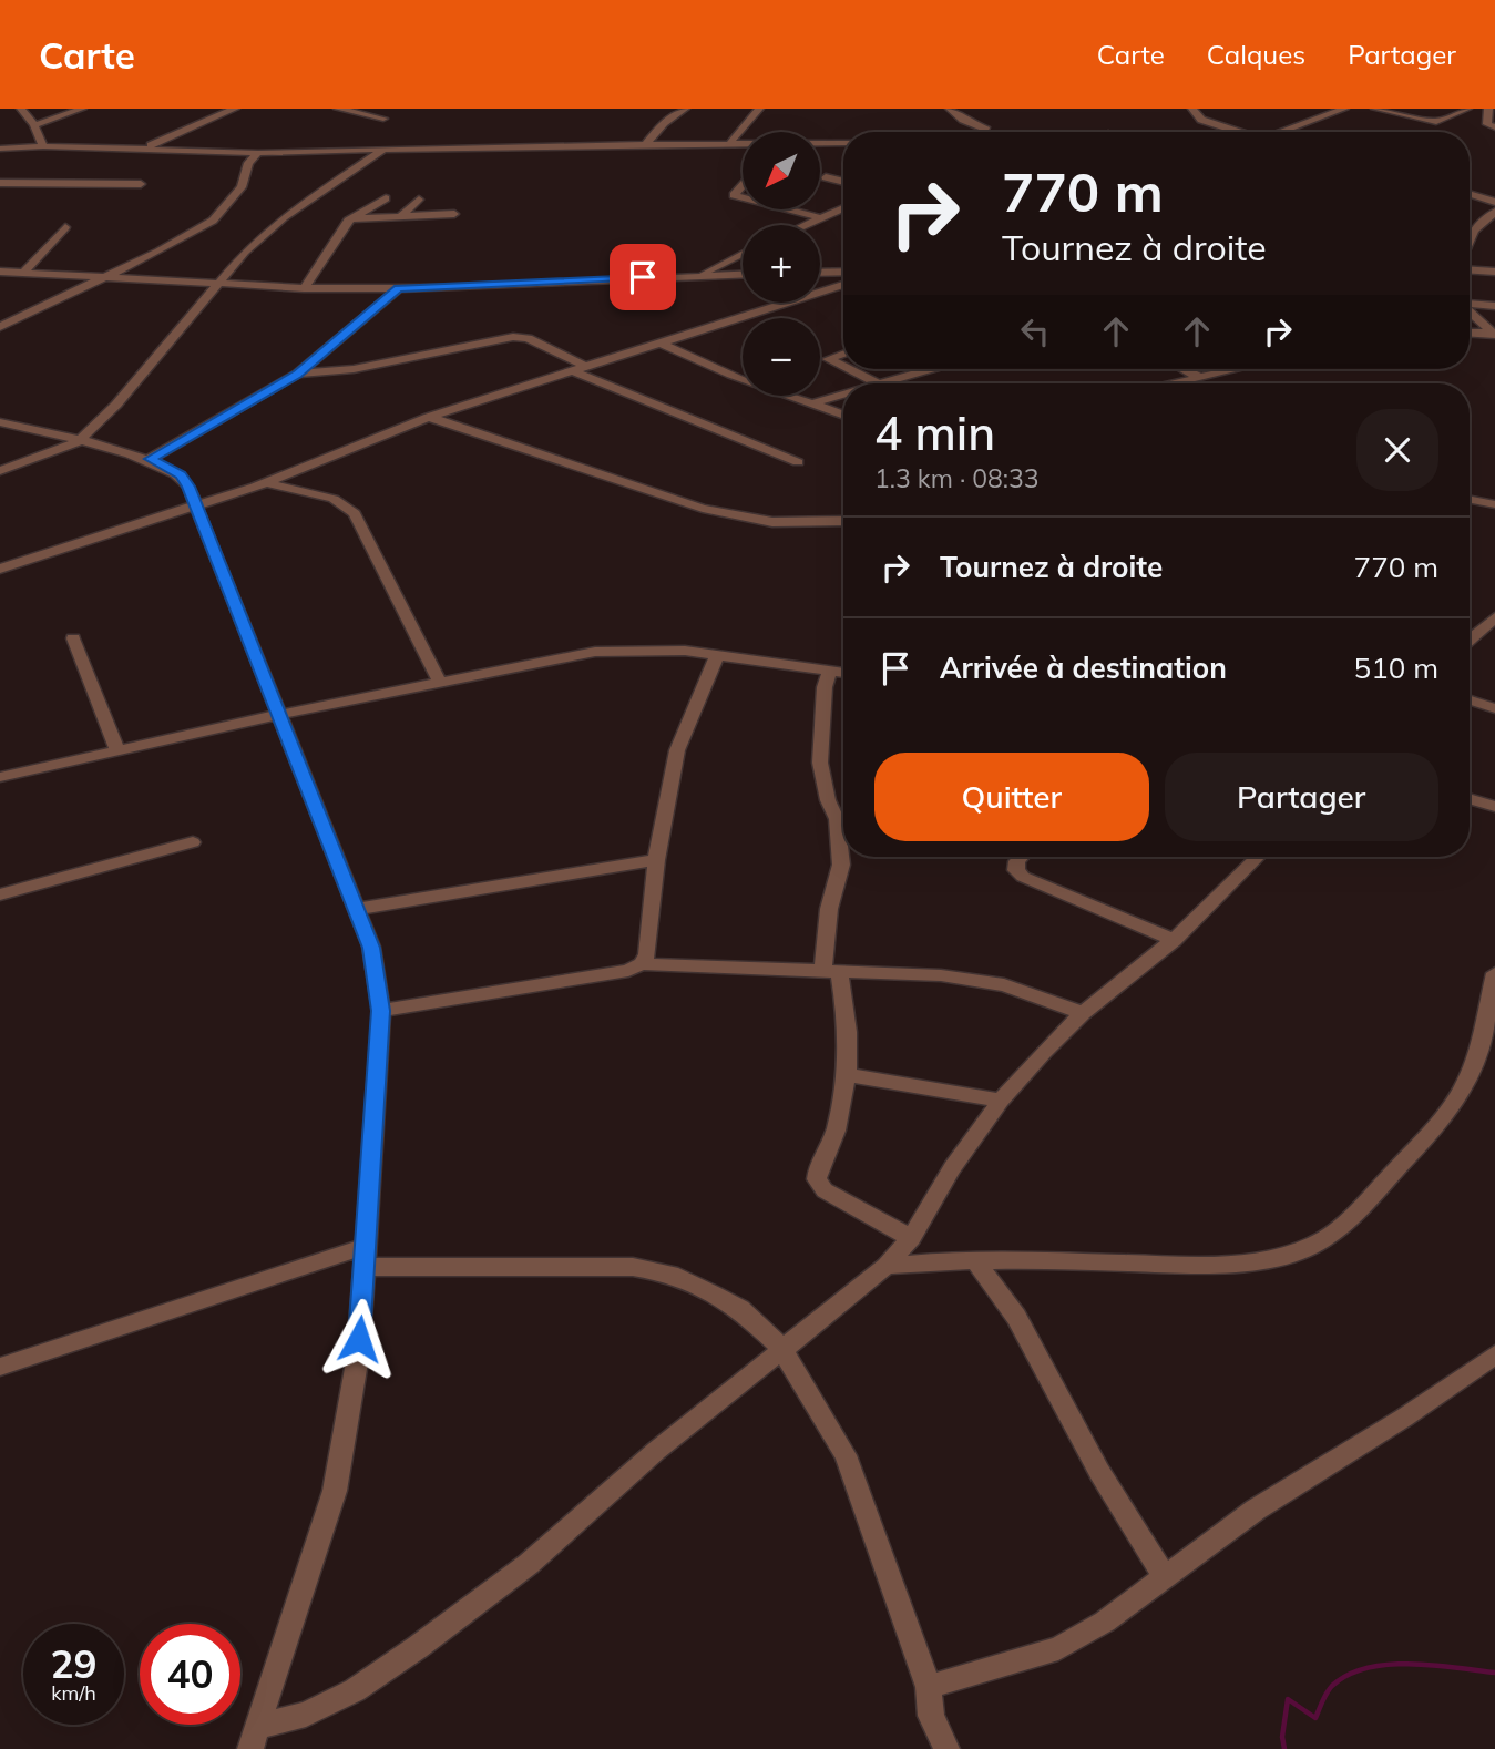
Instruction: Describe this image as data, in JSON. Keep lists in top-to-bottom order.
{
  "north": "bottom left",
  "page": {
    "header": "Carte",
    "nav": ["Carte", "Calques", "Partager"],
    "map_buttons": ["+", "−"],
    "turn": ["770 m", "Tournez à droite"],
    "heading": ["4 min", "1.3 km · 08:33"],
    "list": [
      {
        "name": "Tournez à droite",
        "value": "770 m"
      },
      {
        "name": "Arrivée à destination",
        "value": "510 m"
      }
    ],
    "buttons": ["Quitter", "Partager"],
    "speed": "29 km/h",
    "limit": "40"
  }
}
